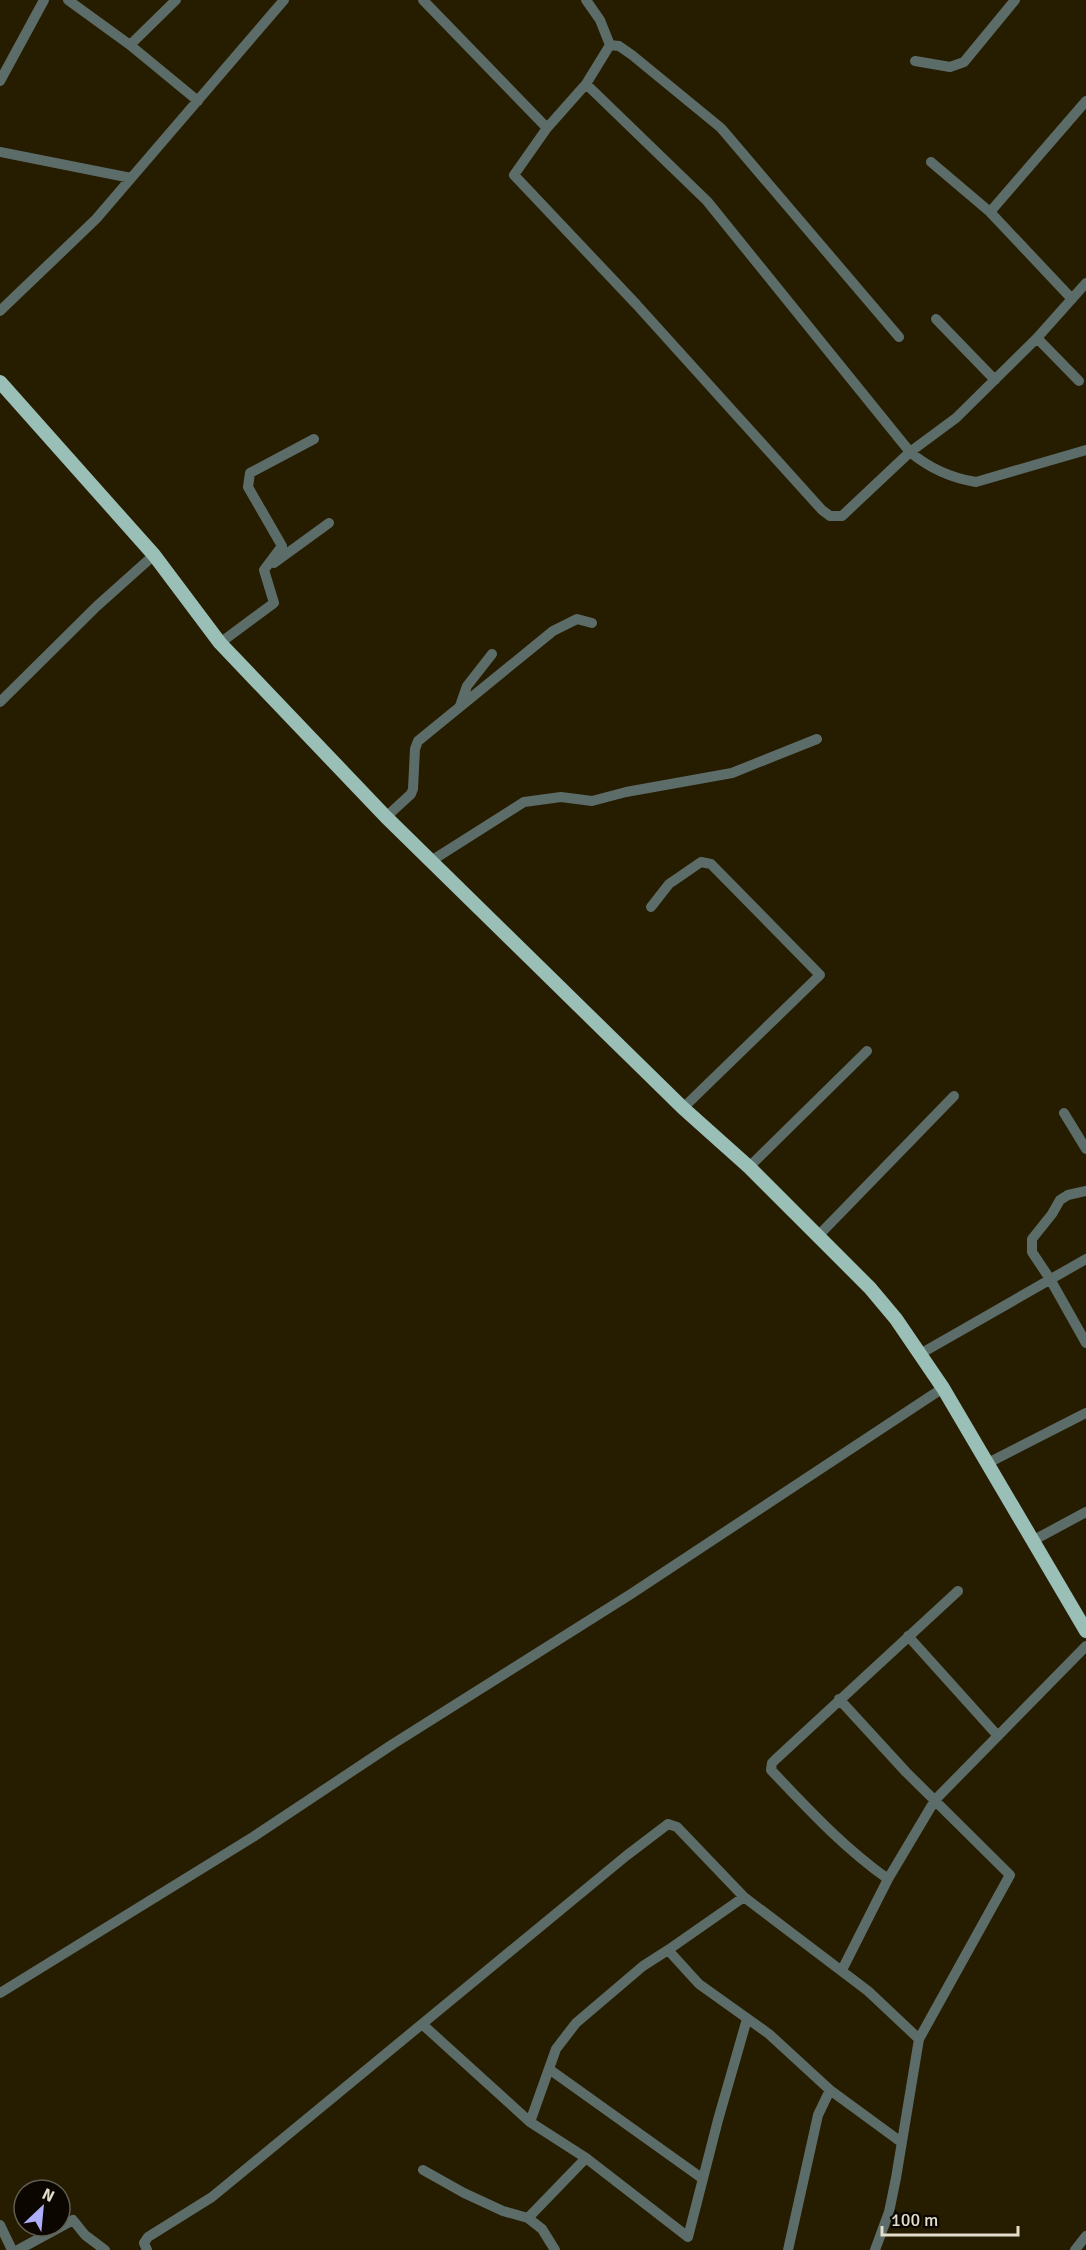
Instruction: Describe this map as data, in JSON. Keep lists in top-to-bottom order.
{
  "scale_bar": "100 m",
  "north": "top right"
}
